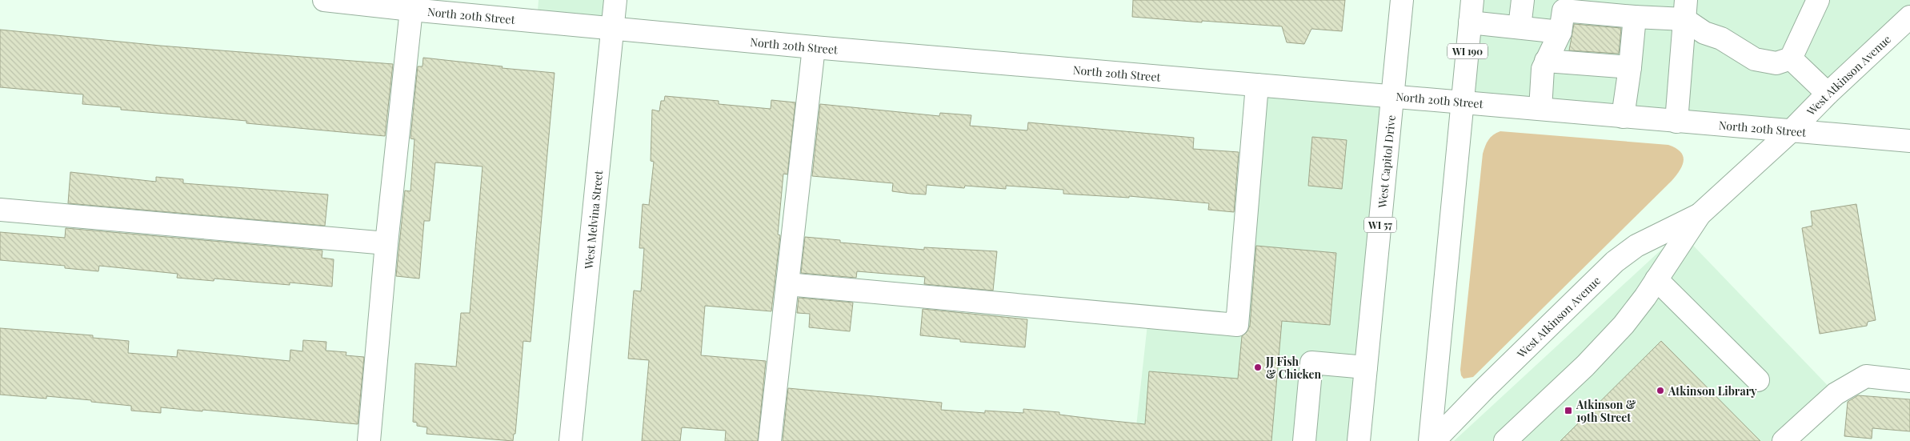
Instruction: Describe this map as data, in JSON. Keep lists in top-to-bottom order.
{
  "streets": {
    "main road": [
      "North 20th Street",
      "WI 190",
      "West Atkinson Avenue",
      "West Capitol Drive",
      "West Melvina Street",
      "WI 57"
    ]
  },
  "crossings": [
    ["North 20th Street", "WI 190"],
    ["North 20th Street", "West Atkinson Avenue"],
    ["North 20th Street", "West Capitol Drive"],
    ["North 20th Street", "West Melvina Street"]
  ],
  "places": {
    "other": ["JJ Fish & Chicken", "Atkinson Library"],
    "transit": ["Atkinson & 19th Street"]
  }
}
